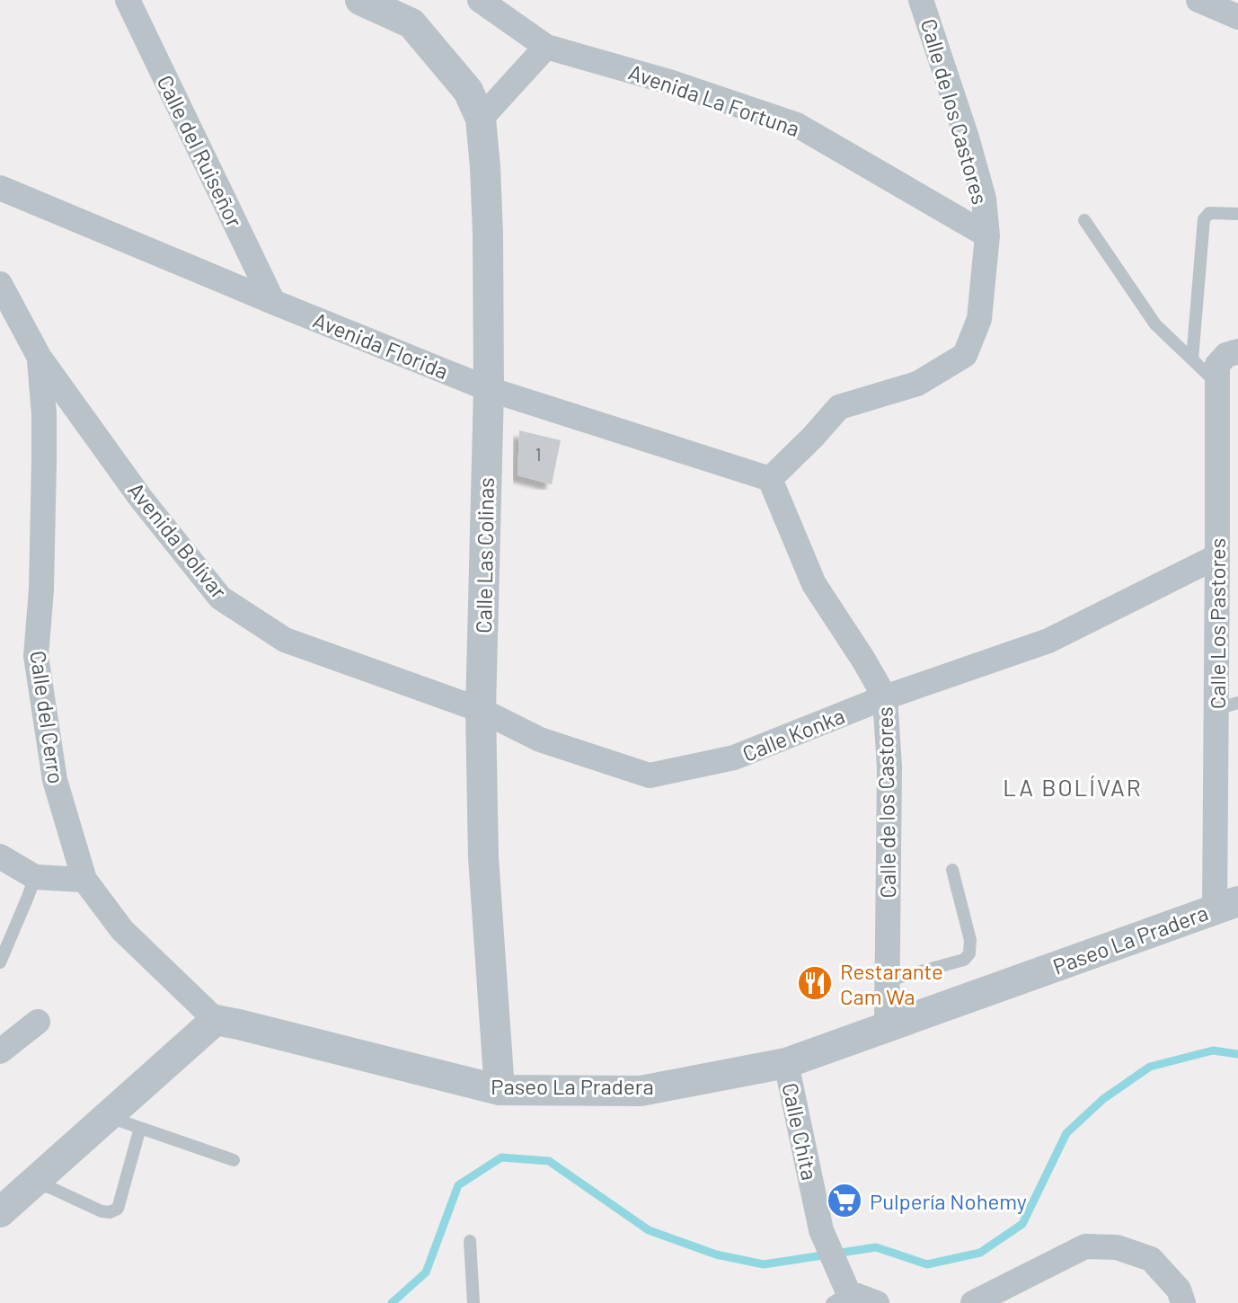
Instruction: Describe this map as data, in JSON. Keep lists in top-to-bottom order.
{
  "streets": {
    "street": [
      "Avenida La Fortuna",
      "Calle de los Castores",
      "Calle del Ruiseñor",
      "Avenida Florida",
      "Avenida Bolívar",
      "Calle Las Colinas",
      "Calle Los Pastores",
      "Calle del Cerro",
      "Calle Konka",
      "Paseo La Pradera",
      "Calle Chita"
    ]
  },
  "crossings": [
    ["Avenida La Fortuna", "Calle de los Castores"],
    ["Calle de los Castores", "Avenida Florida"],
    ["Calle de los Castores", "Calle Konka"],
    ["Calle de los Castores", "Paseo La Pradera"],
    ["Calle del Ruiseñor", "Avenida Florida"],
    ["Avenida Florida", "Calle Las Colinas"],
    ["Avenida Bolívar", "Calle Las Colinas"],
    ["Avenida Bolívar", "Calle del Cerro"],
    ["Avenida Bolívar", "Calle Konka"],
    ["Calle Las Colinas", "Calle Konka"],
    ["Calle Las Colinas", "Paseo La Pradera"],
    ["Calle Los Pastores", "Calle Konka"],
    ["Calle Los Pastores", "Paseo La Pradera"],
    ["Calle del Cerro", "Paseo La Pradera"],
    ["Paseo La Pradera", "Calle Chita"]
  ],
  "districts": ["LA BOLÍVAR"],
  "places": {
    "restaurant": ["Restarante Cam Wa"],
    "supermarket": ["Pulpería Nohemy"]
  },
  "house_numbers": ["1"]
}
